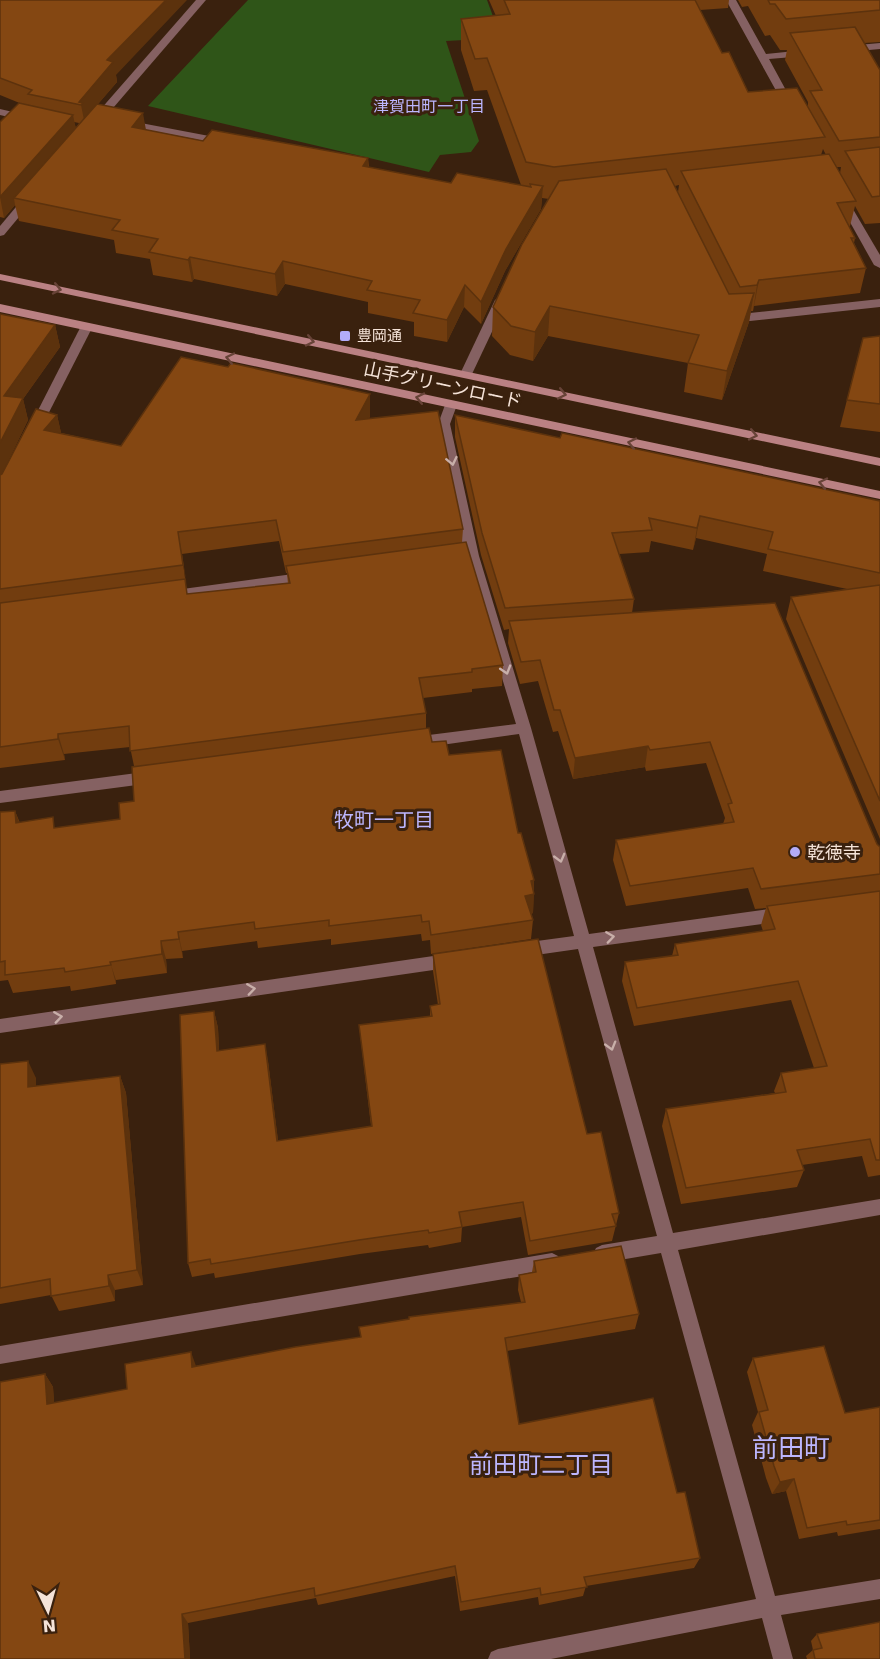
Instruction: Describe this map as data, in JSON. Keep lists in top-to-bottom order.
{
  "streets": {
    "street": ["山手グリーンロード"]
  },
  "districts": [
    "津賀田町一丁目",
    "牧町一丁目",
    "前田町",
    "前田町二丁目"
  ],
  "places": {
    "transit": ["豊岡通"],
    "other": ["乾徳寺"]
  },
  "north": "bottom"
}
